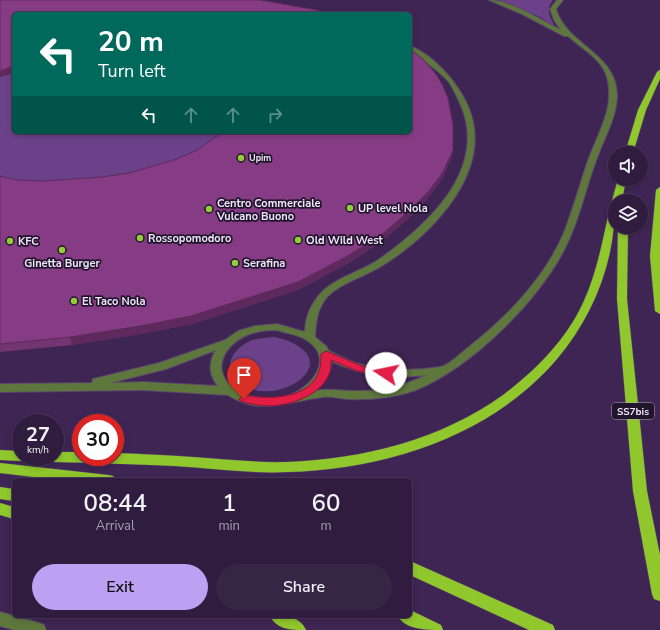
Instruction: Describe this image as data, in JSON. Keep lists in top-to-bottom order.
{
  "streets": {
    "highway": ["SS7bis"]
  },
  "places": [
    "Upim",
    "UP level Nola",
    "Centro Commerciale Vulcano Buono",
    "Rossopomodoro",
    "Old Wild West",
    "KFC",
    "Ginetta Burger",
    "Serafina",
    "El Taco Nola"
  ],
  "page": {
    "turn": ["20 m", "Turn left"],
    "speed": "27 km/h",
    "limit": "30",
    "eta": [
      "08:44",
      "Arrival",
      "1",
      "min",
      "60",
      "m"
    ],
    "buttons": ["Exit", "Share"]
  }
}
